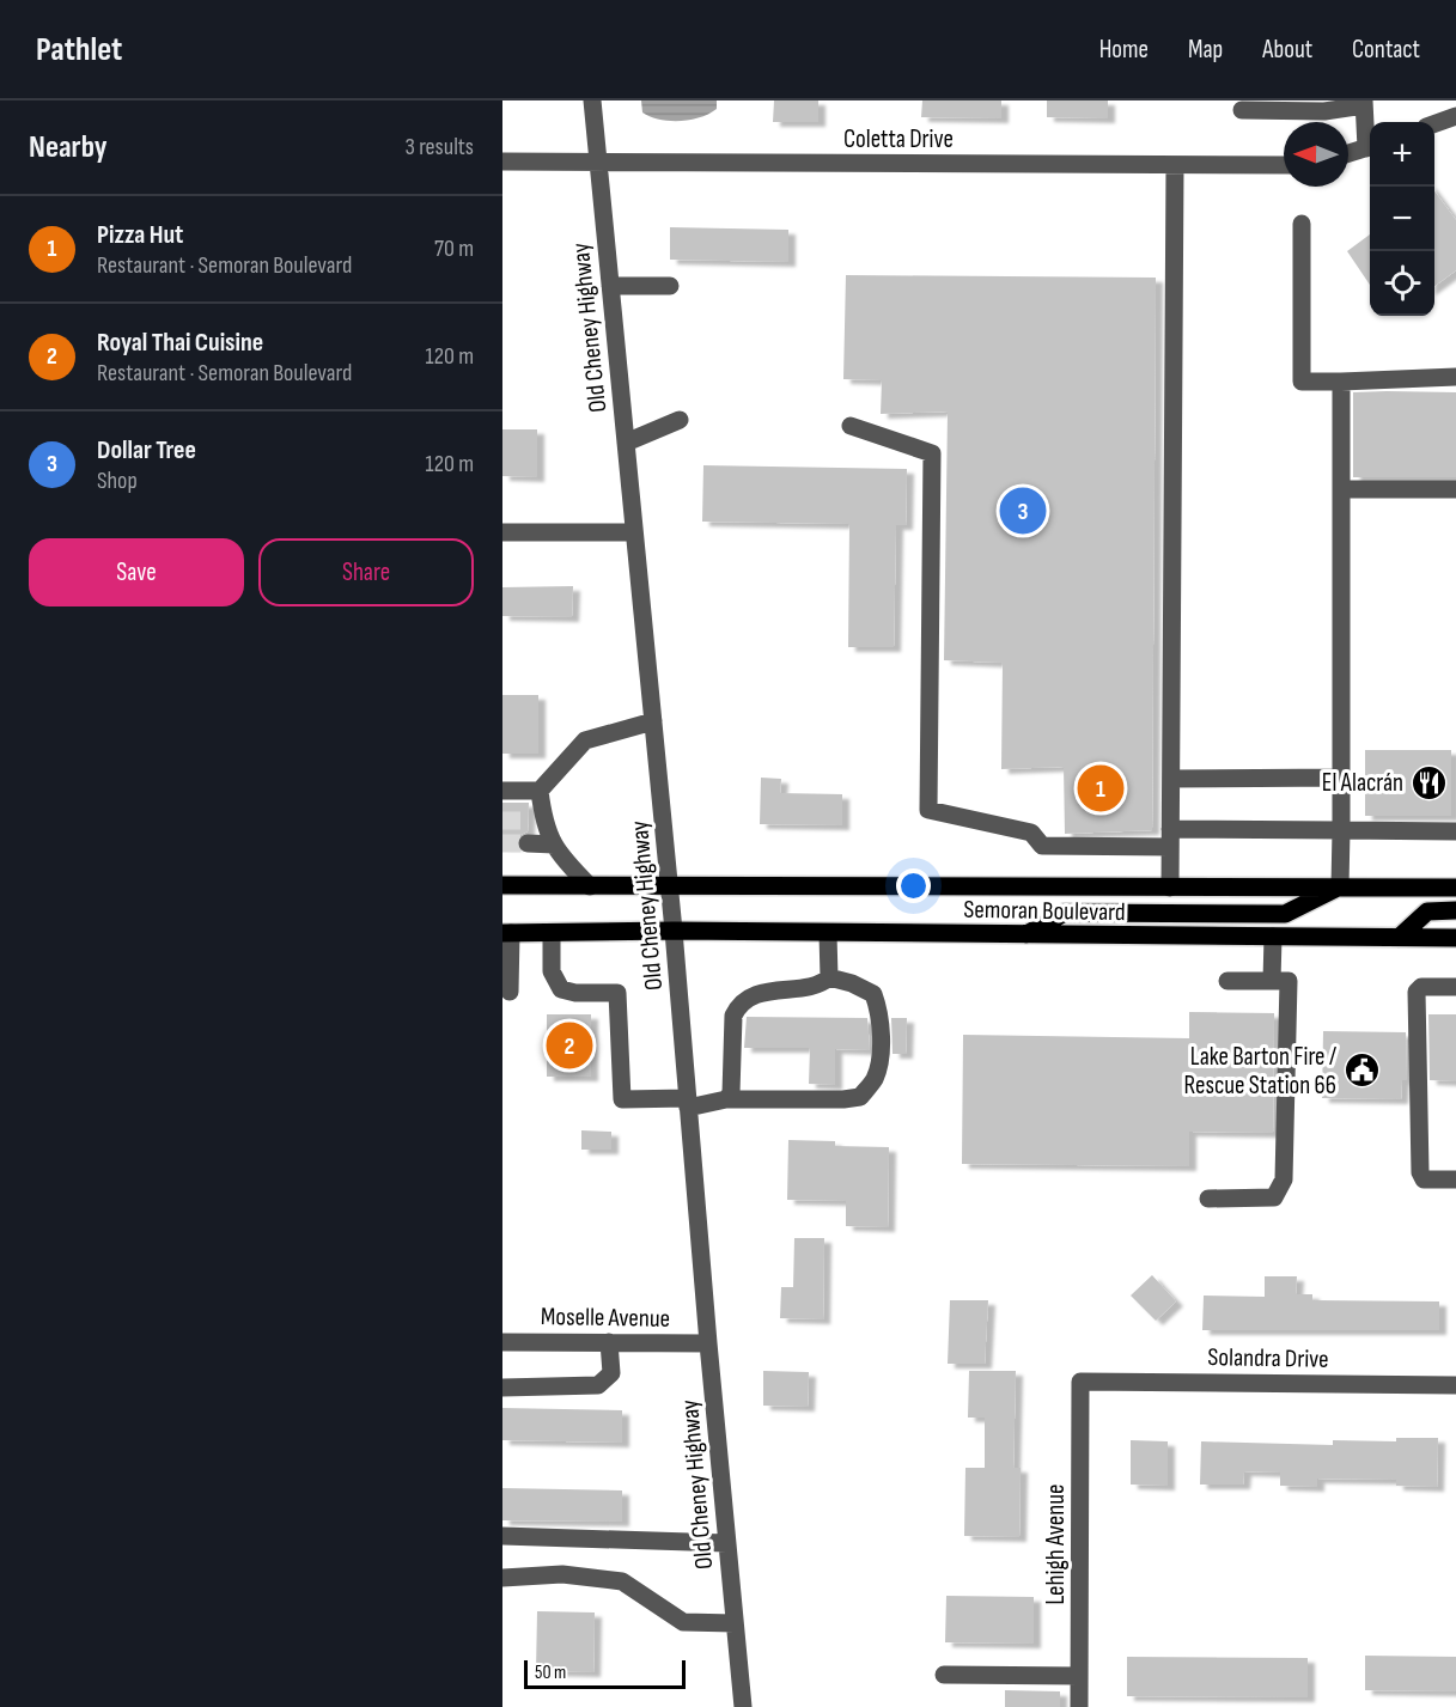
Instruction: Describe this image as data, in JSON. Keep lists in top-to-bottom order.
{
  "streets": {
    "main road": ["Semoran Boulevard"],
    "street": [
      "Coletta Drive",
      "Old Cheney Highway",
      "Moselle Avenue",
      "Solandra Drive",
      "Lehigh Avenue"
    ]
  },
  "crossings": [
    ["Coletta Drive", "Old Cheney Highway"],
    ["Old Cheney Highway", "Semoran Boulevard"],
    ["Old Cheney Highway", "Moselle Avenue"],
    ["Solandra Drive", "Lehigh Avenue"]
  ],
  "places": {
    "restaurant": ["El Alacrán"],
    "public building": ["Lake Barton Fire / Rescue Station 66"]
  },
  "scale_bar": "50 m",
  "north": "left",
  "page": {
    "header": "Pathlet",
    "nav": [
      "Home",
      "Map",
      "About",
      "Contact"
    ],
    "heading": ["Nearby", "3 results"],
    "map_buttons": ["+", "−"],
    "list": [
      {
        "mark": "1",
        "name": "Pizza Hut",
        "note": "Restaurant · Semoran Boulevard",
        "value": "70 m"
      },
      {
        "mark": "2",
        "name": "Royal Thai Cuisine",
        "note": "Restaurant · Semoran Boulevard",
        "value": "120 m"
      },
      {
        "mark": "3",
        "name": "Dollar Tree",
        "note": "Shop",
        "value": "120 m"
      }
    ],
    "pins": ["3", "1", "2"],
    "buttons": ["Save", "Share"],
    "scale": "50 m"
  }
}
